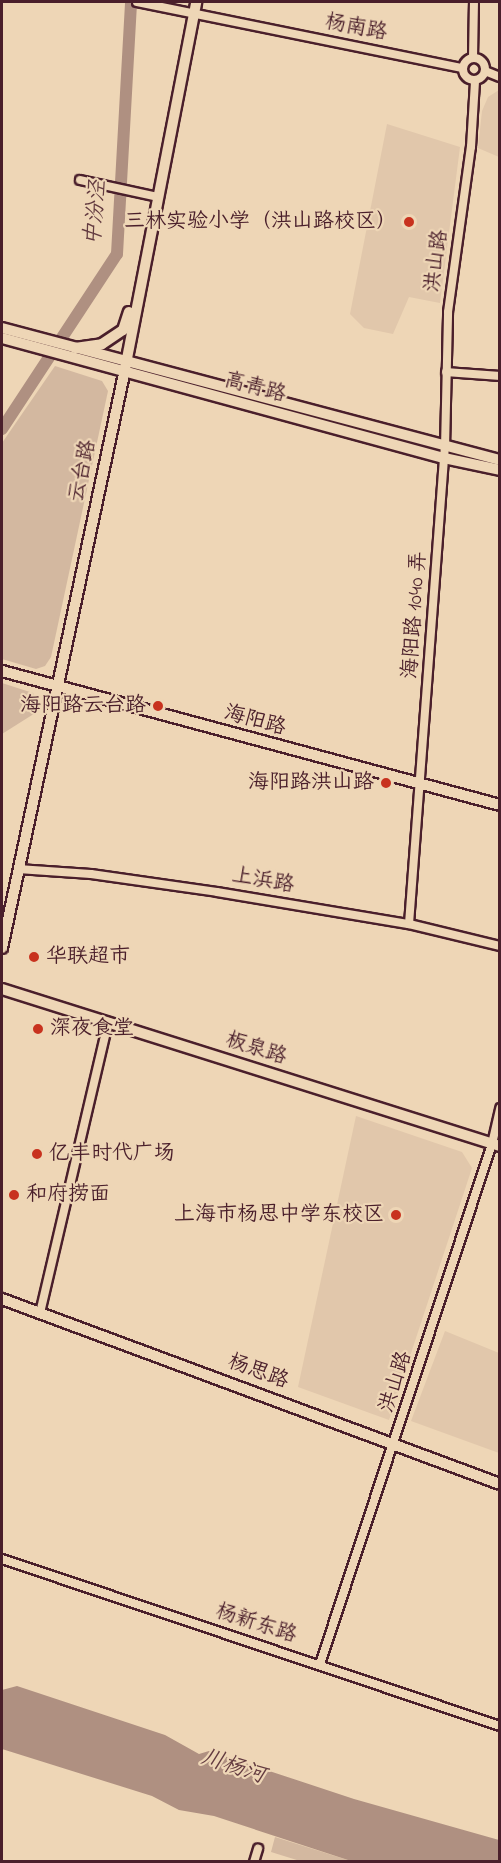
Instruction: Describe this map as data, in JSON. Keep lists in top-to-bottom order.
{
  "streets": {
    "street": [
      "杨南路",
      "洪山路",
      "高青路",
      "云台路",
      "海阳路 1040 弄",
      "海阳路",
      "上浜路",
      "板泉路",
      "杨思路",
      "杨新东路"
    ]
  },
  "crossings": [
    ["杨南路", "洪山路"],
    ["杨南路", "云台路"],
    ["洪山路", "高青路"],
    ["洪山路", "海阳路 1040 弄"],
    ["洪山路", "板泉路"],
    ["洪山路", "杨思路"],
    ["洪山路", "杨新东路"],
    ["高青路", "云台路"],
    ["高青路", "海阳路 1040 弄"],
    ["云台路", "海阳路"],
    ["云台路", "上浜路"],
    ["海阳路 1040 弄", "海阳路"],
    ["海阳路 1040 弄", "上浜路"]
  ],
  "water": ["中汾泾", "川杨河"],
  "places": [
    "三林实验小学（洪山路校区）",
    "海阳路云台路",
    "海阳路洪山路",
    "华联超市",
    "深夜食堂",
    "亿丰时代广场",
    "和府捞面",
    "上海市杨思中学东校区"
  ]
}
